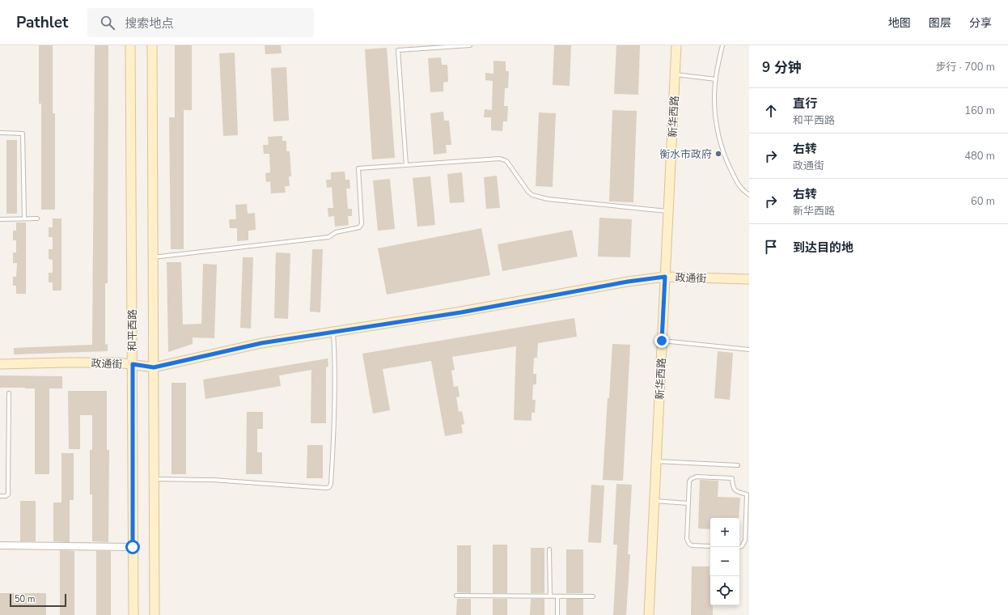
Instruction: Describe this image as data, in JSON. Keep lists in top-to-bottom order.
{
  "streets": {
    "street": ["新华西路", "政通街", "和平西路"]
  },
  "crossings": [
    ["新华西路", "政通街"],
    ["政通街", "和平西路"]
  ],
  "places": ["衡水市政府"],
  "scale_bar": "50 m",
  "page": {
    "header": "Pathlet",
    "search": "搜索地点",
    "nav": ["地图", "图层", "分享"],
    "heading": ["9 分钟", "步行 · 700 m"],
    "list": [
      ["直行", "和平西路", "160 m"],
      ["右转", "政通街", "480 m"],
      ["右转", "新华西路", "60 m"],
      "到达目的地"
    ],
    "map_buttons": ["+", "−"],
    "scale": "50 m"
  }
}
